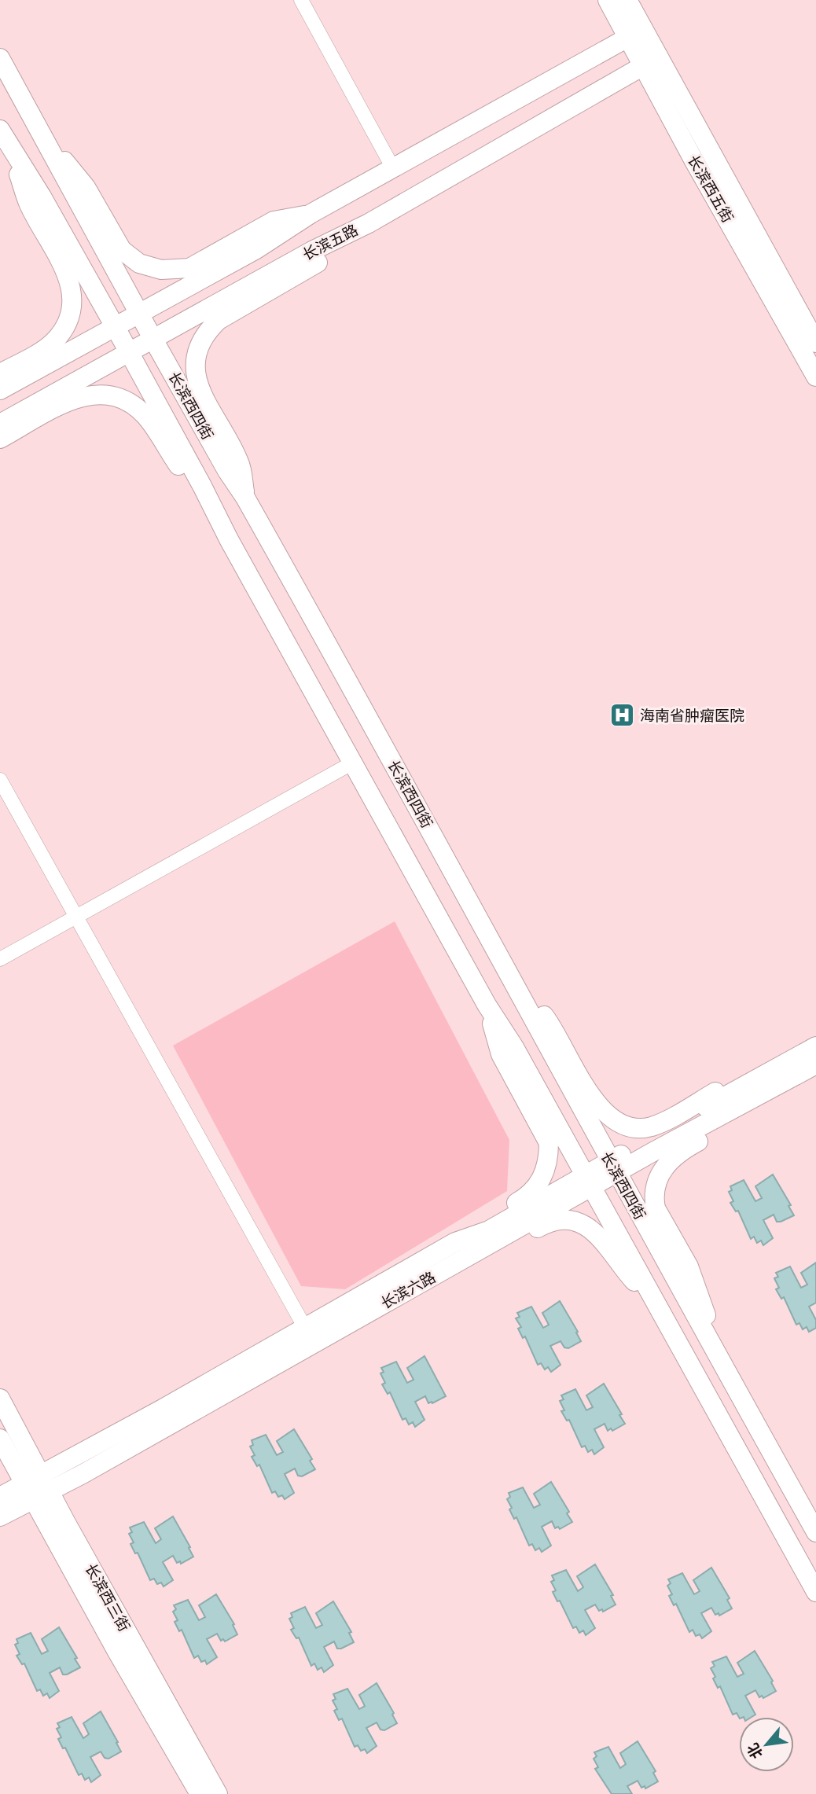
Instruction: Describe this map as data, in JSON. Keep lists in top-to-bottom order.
{
  "streets": {
    "main road": [
      "长滨西五街",
      "长滨五路",
      "长滨西四街",
      "长滨六路",
      "长滨西三街"
    ]
  },
  "crossings": [
    ["长滨西五街", "长滨五路"],
    ["长滨五路", "长滨西四街"],
    ["长滨西四街", "长滨六路"],
    ["长滨六路", "长滨西三街"]
  ],
  "places": {
    "hospital": ["海南省肿瘤医院"]
  },
  "north": "bottom left"
}
